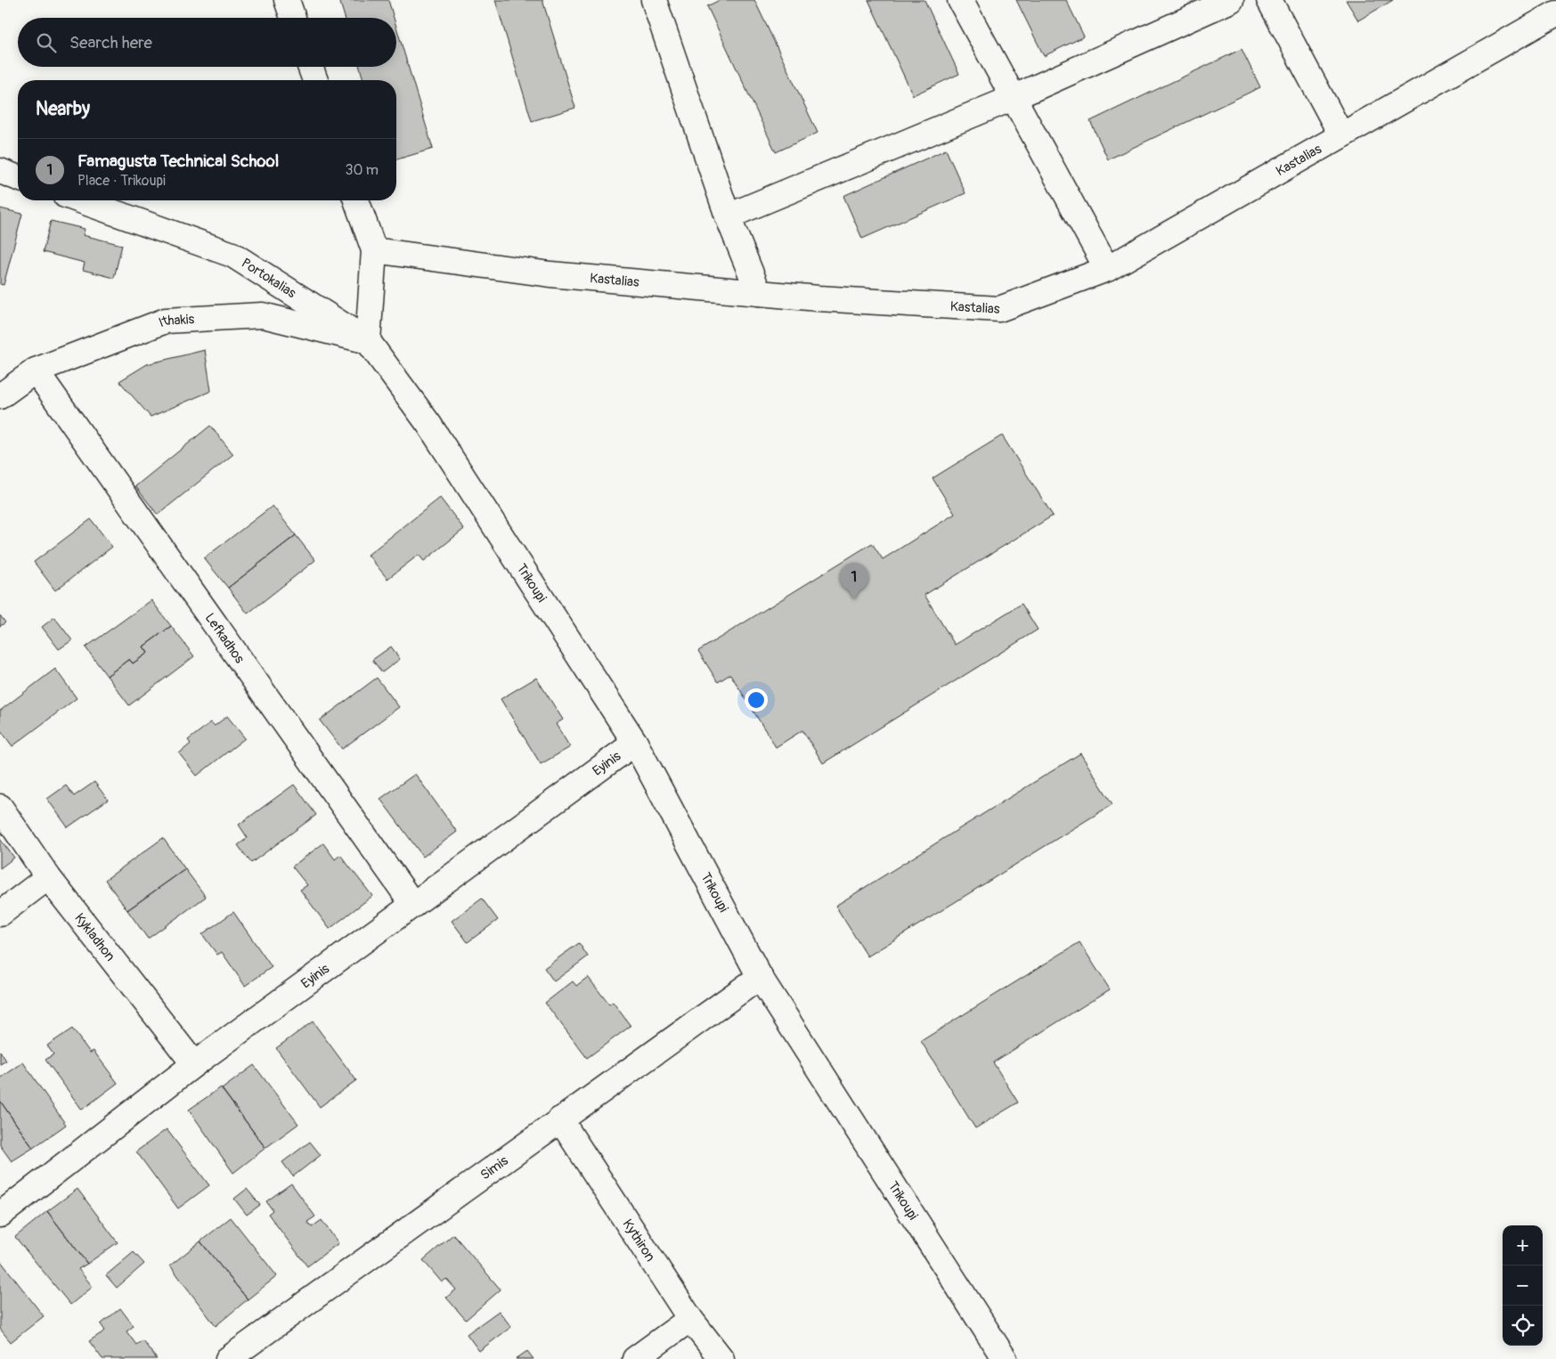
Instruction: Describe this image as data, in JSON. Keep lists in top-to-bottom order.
{
  "streets": {
    "street": [
      "Kastalias",
      "Portokalias",
      "Ithakis",
      "Trikoupi",
      "Lefkadhos",
      "Eyinis",
      "Kykladhon",
      "Simis",
      "Kythiron"
    ]
  },
  "crossings": [
    ["Portokalias", "Ithakis"],
    ["Portokalias", "Trikoupi"],
    ["Ithakis", "Lefkadhos"],
    ["Trikoupi", "Eyinis"],
    ["Trikoupi", "Simis"],
    ["Lefkadhos", "Eyinis"],
    ["Eyinis", "Kykladhon"],
    ["Simis", "Kythiron"]
  ],
  "page": {
    "search": "Search here",
    "heading": "Nearby",
    "list": [
      {
        "mark": "1",
        "name": "Famagusta Technical School",
        "note": "Place · Trikoupi",
        "value": "30 m"
      }
    ],
    "pins": "1",
    "map_buttons": ["+", "−"]
  }
}
